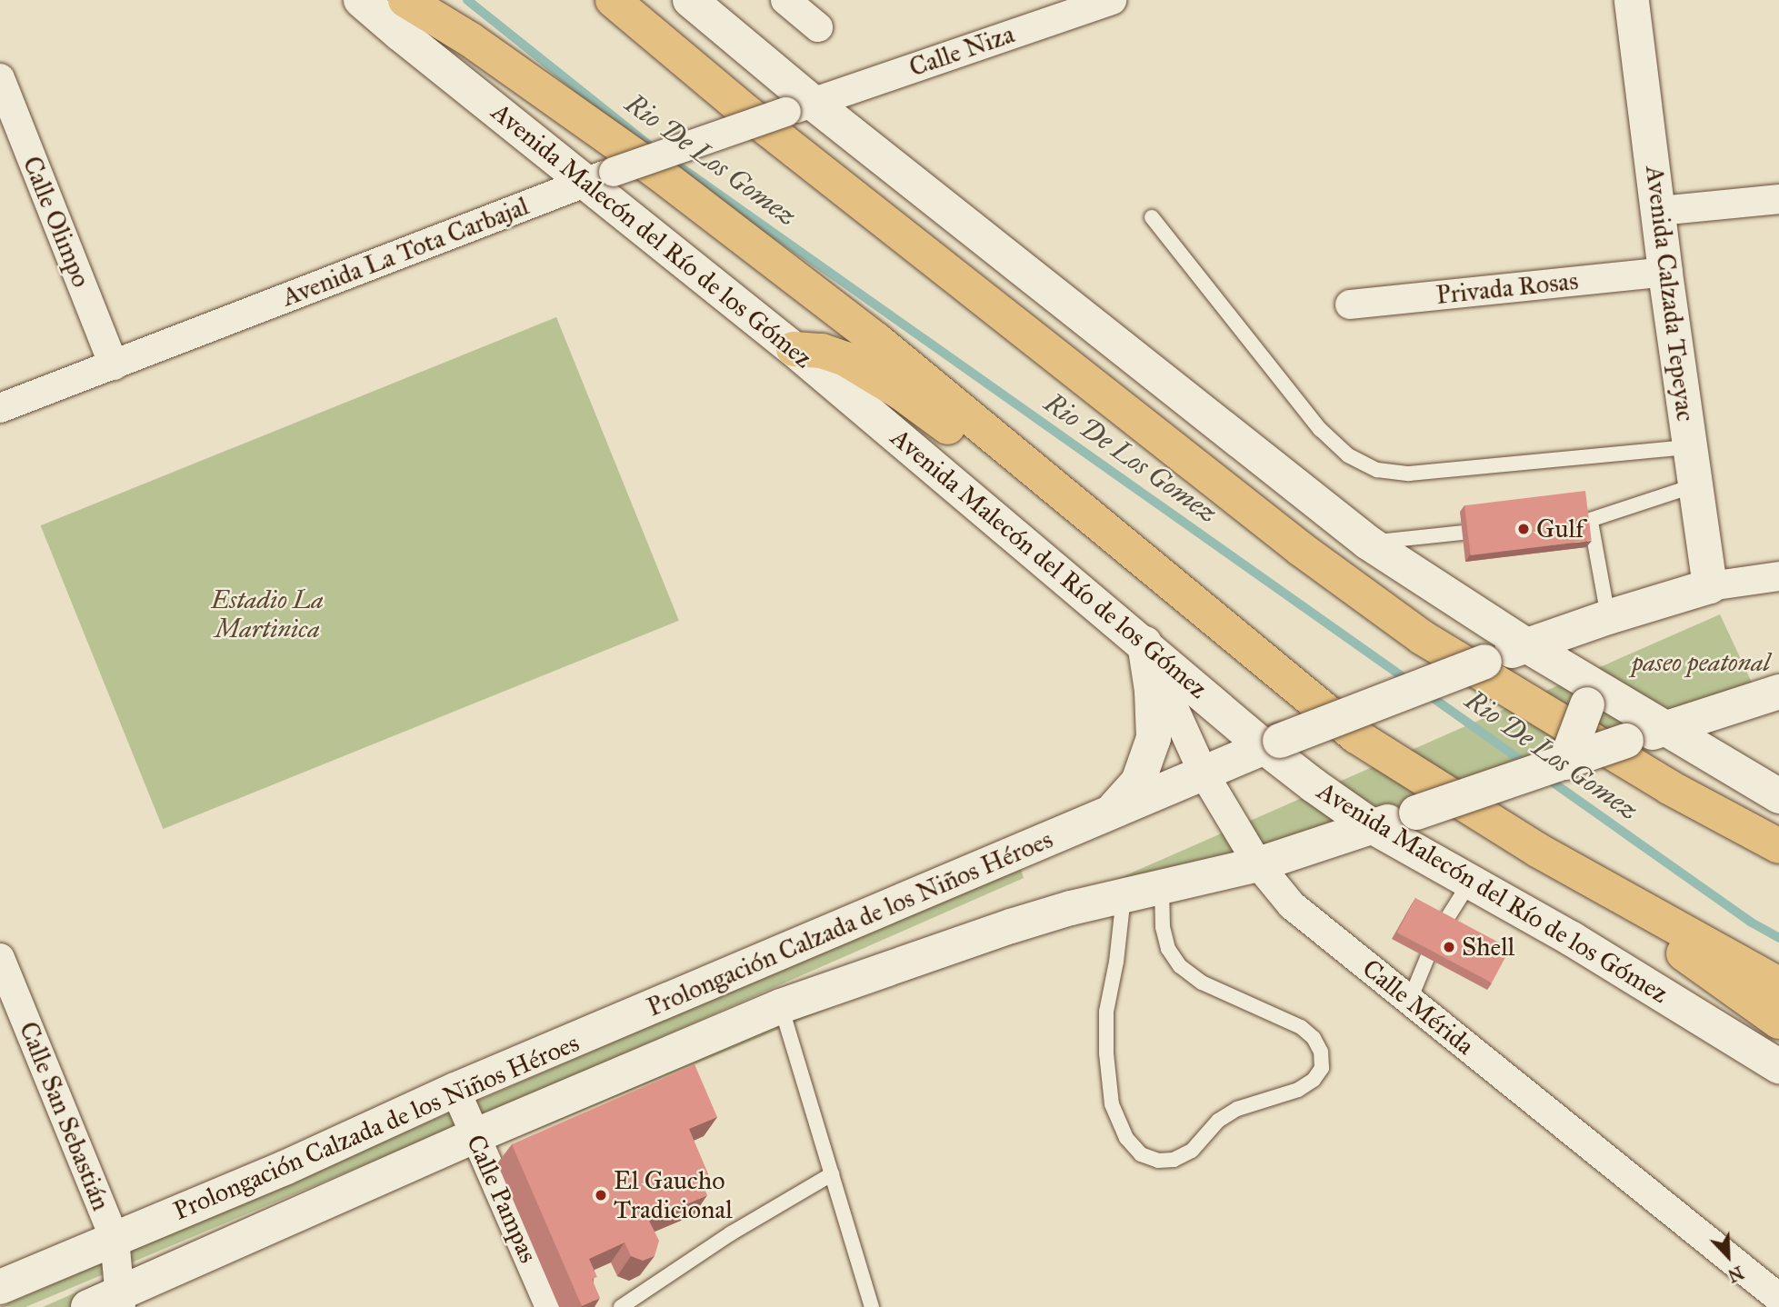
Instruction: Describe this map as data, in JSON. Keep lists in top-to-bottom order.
{
  "streets": {
    "main road": ["Avenida Malecón del Río de los Gómez"],
    "street": [
      "Calle Niza",
      "Calle Olimpo",
      "Avenida La Tota Carbajal",
      "Privada Rosas",
      "Avenida Calzada Tepeyac",
      "Prolongación Calzada de los Niños Héroes",
      "Calle Mérida",
      "Calle San Sebastián",
      "Calle Pampas"
    ]
  },
  "crossings": [
    ["Calle Niza", "Avenida La Tota Carbajal"],
    ["Calle Olimpo", "Avenida La Tota Carbajal"],
    ["Avenida Malecón del Río de los Gómez", "Avenida La Tota Carbajal"],
    ["Avenida Malecón del Río de los Gómez", "Prolongación Calzada de los Niños Héroes"],
    ["Avenida Malecón del Río de los Gómez", "Calle Mérida"],
    ["Privada Rosas", "Avenida Calzada Tepeyac"],
    ["Avenida Calzada Tepeyac", "Prolongación Calzada de los Niños Héroes"],
    ["Prolongación Calzada de los Niños Héroes", "Calle Mérida"],
    ["Prolongación Calzada de los Niños Héroes", "Calle San Sebastián"],
    ["Prolongación Calzada de los Niños Héroes", "Calle Pampas"]
  ],
  "water": ["Rio De Los Gomez"],
  "parks": ["Estadio La Martinica", "paseo peatonal"],
  "places": ["Gulf", "Shell", "El Gaucho Tradicional"],
  "north": "bottom right"
}
